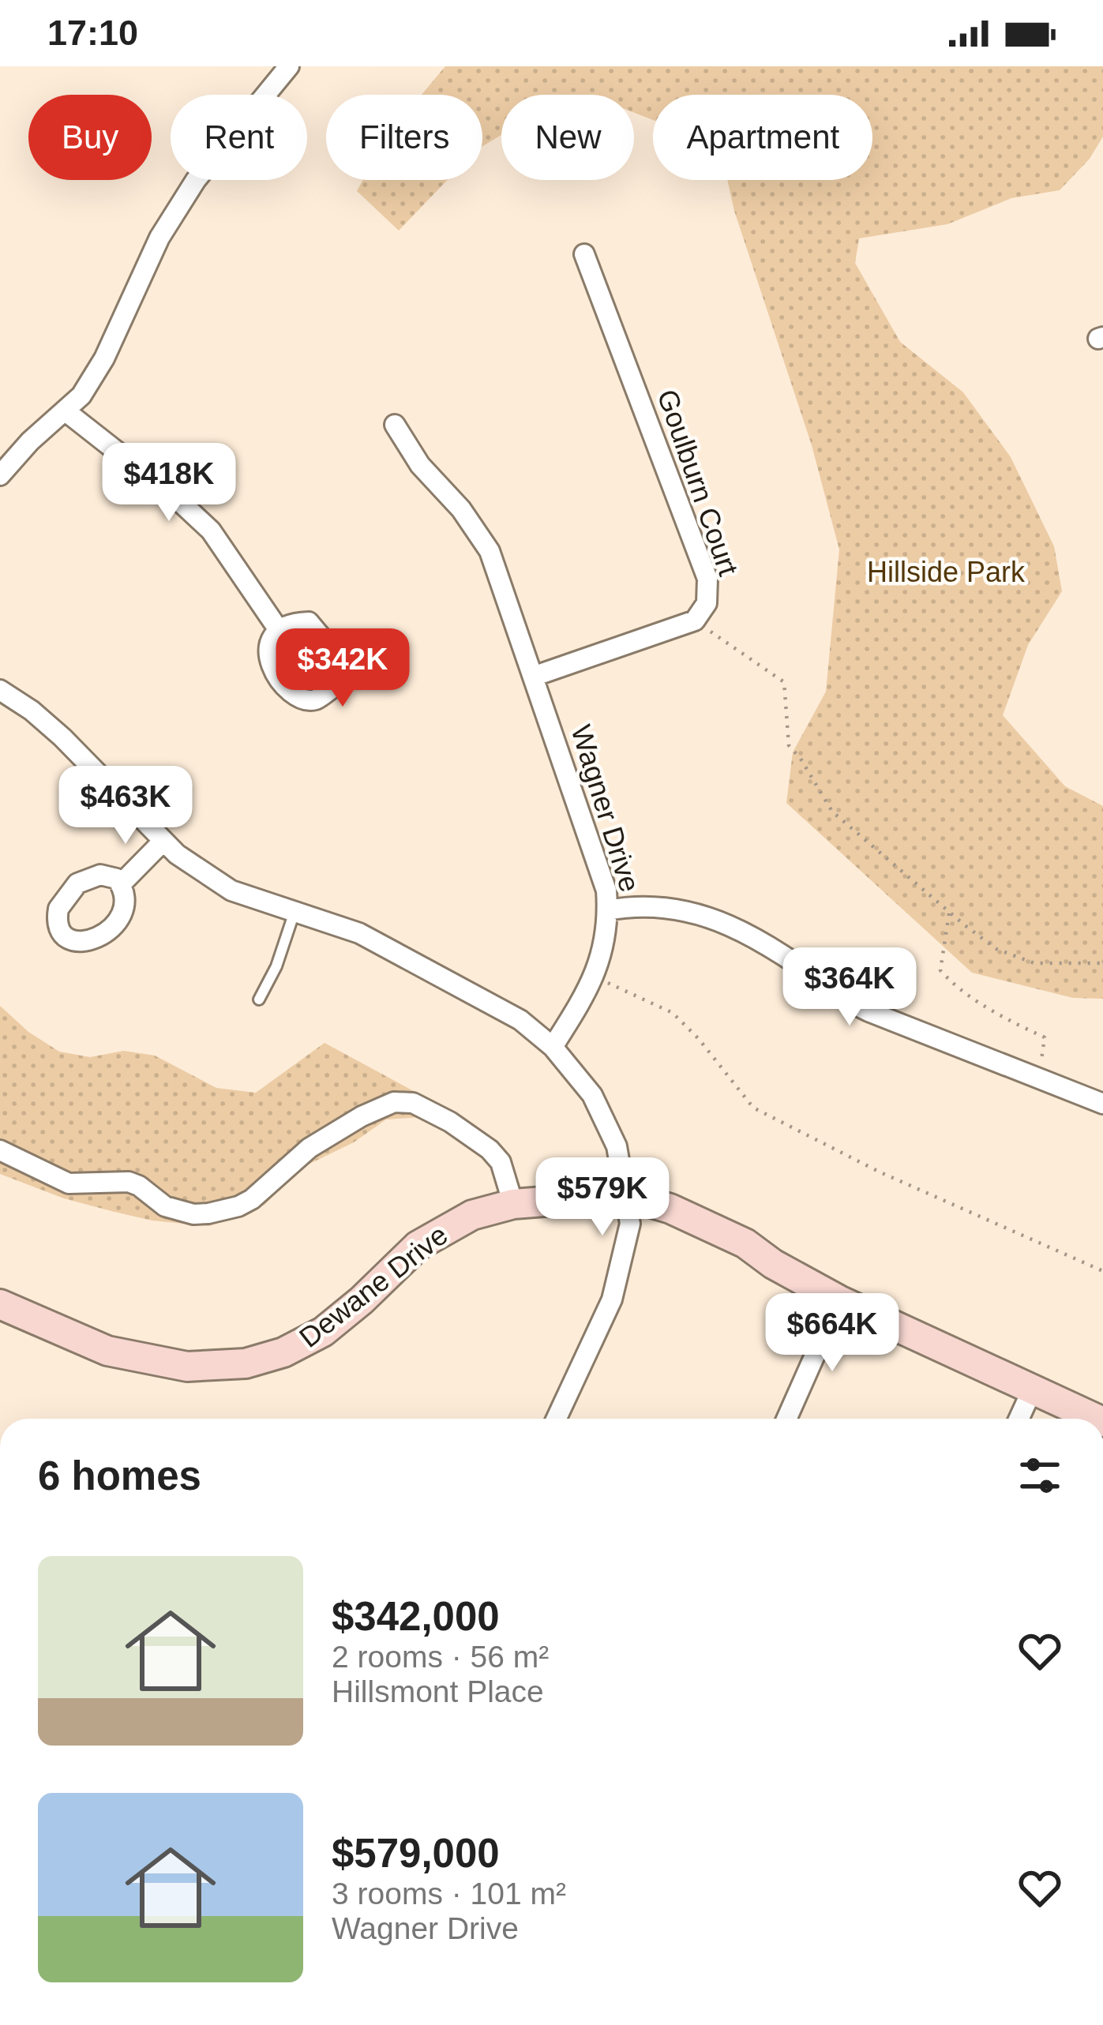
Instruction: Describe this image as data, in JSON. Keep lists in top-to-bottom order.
{
  "streets": {
    "street": ["Goulburn Court", "Wagner Drive", "Dewane Drive"]
  },
  "parks": ["Hillside Park"],
  "page": {
    "status": "17:10",
    "chip": [
      "Buy",
      "Rent",
      "Filters",
      "New",
      "Apartment"
    ],
    "price": [
      "$418K",
      "$342K",
      "$463K",
      "$364K",
      "$579K",
      "$664K"
    ],
    "heading": "6 homes",
    "list": [
      {
        "name": "$342,000",
        "note": "2 rooms · 56 m² · Hillsmont Place"
      },
      {
        "name": "$579,000",
        "note": "3 rooms · 101 m² · Wagner Drive"
      }
    ]
  }
}
